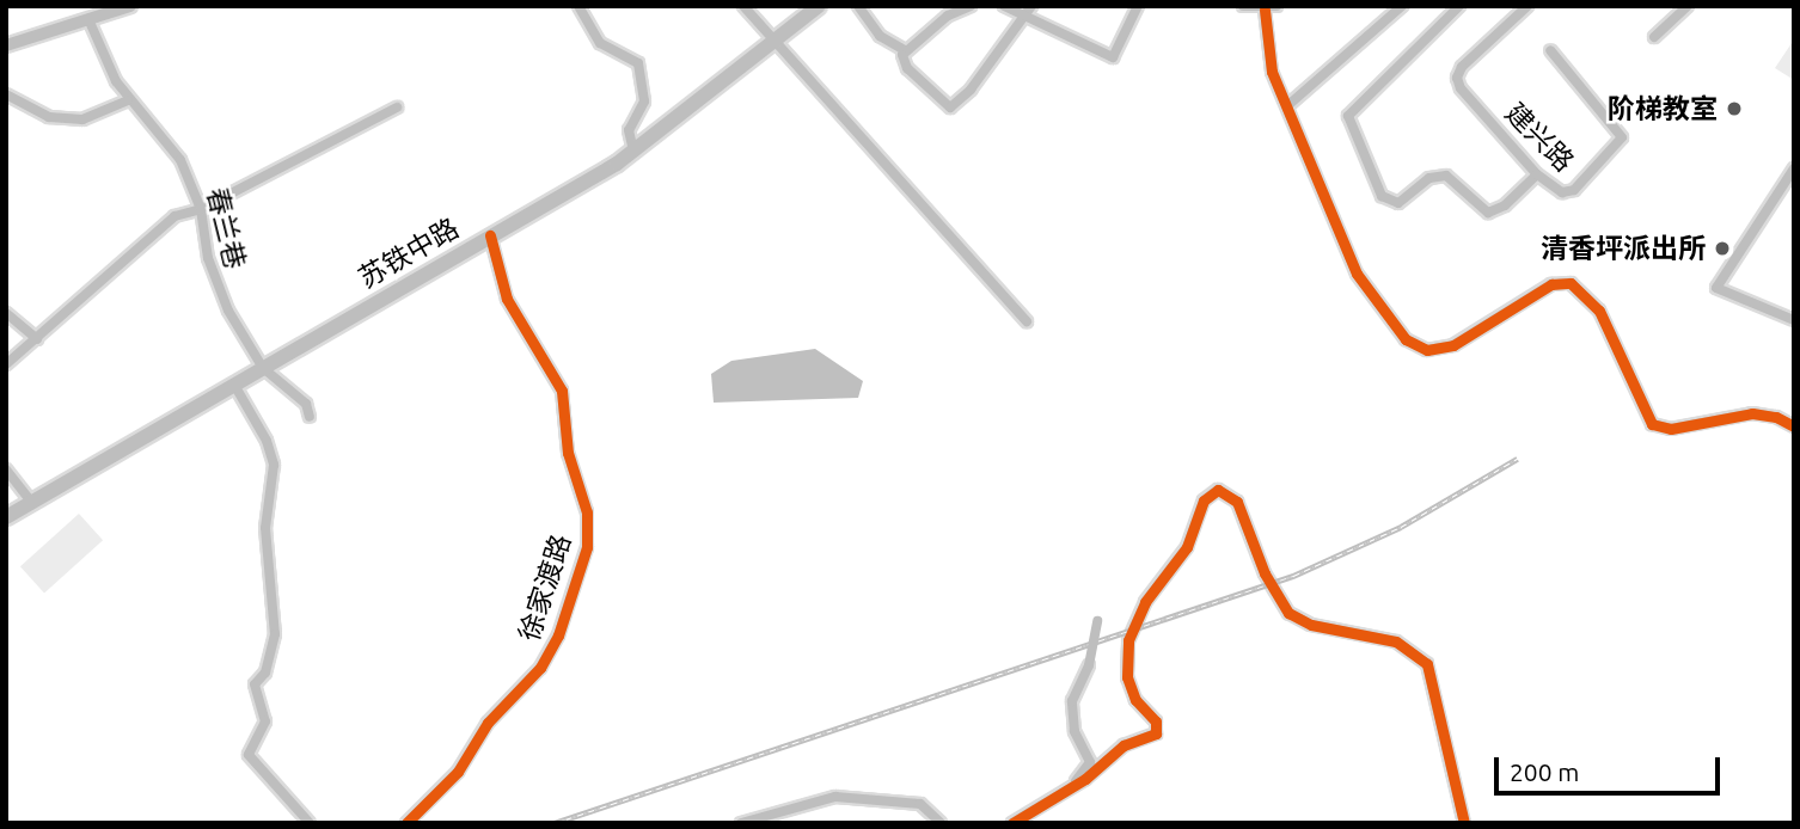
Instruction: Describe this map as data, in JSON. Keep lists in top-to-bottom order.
{
  "streets": {
    "highway": ["苏铁中路"],
    "street": ["建兴路", "春兰巷", "徐家渡路"]
  },
  "crossings": [
    ["春兰巷", "苏铁中路"],
    ["苏铁中路", "徐家渡路"]
  ],
  "places": ["阶梯教室", "清香坪派出所"],
  "scale_bar": "200 m"
}
